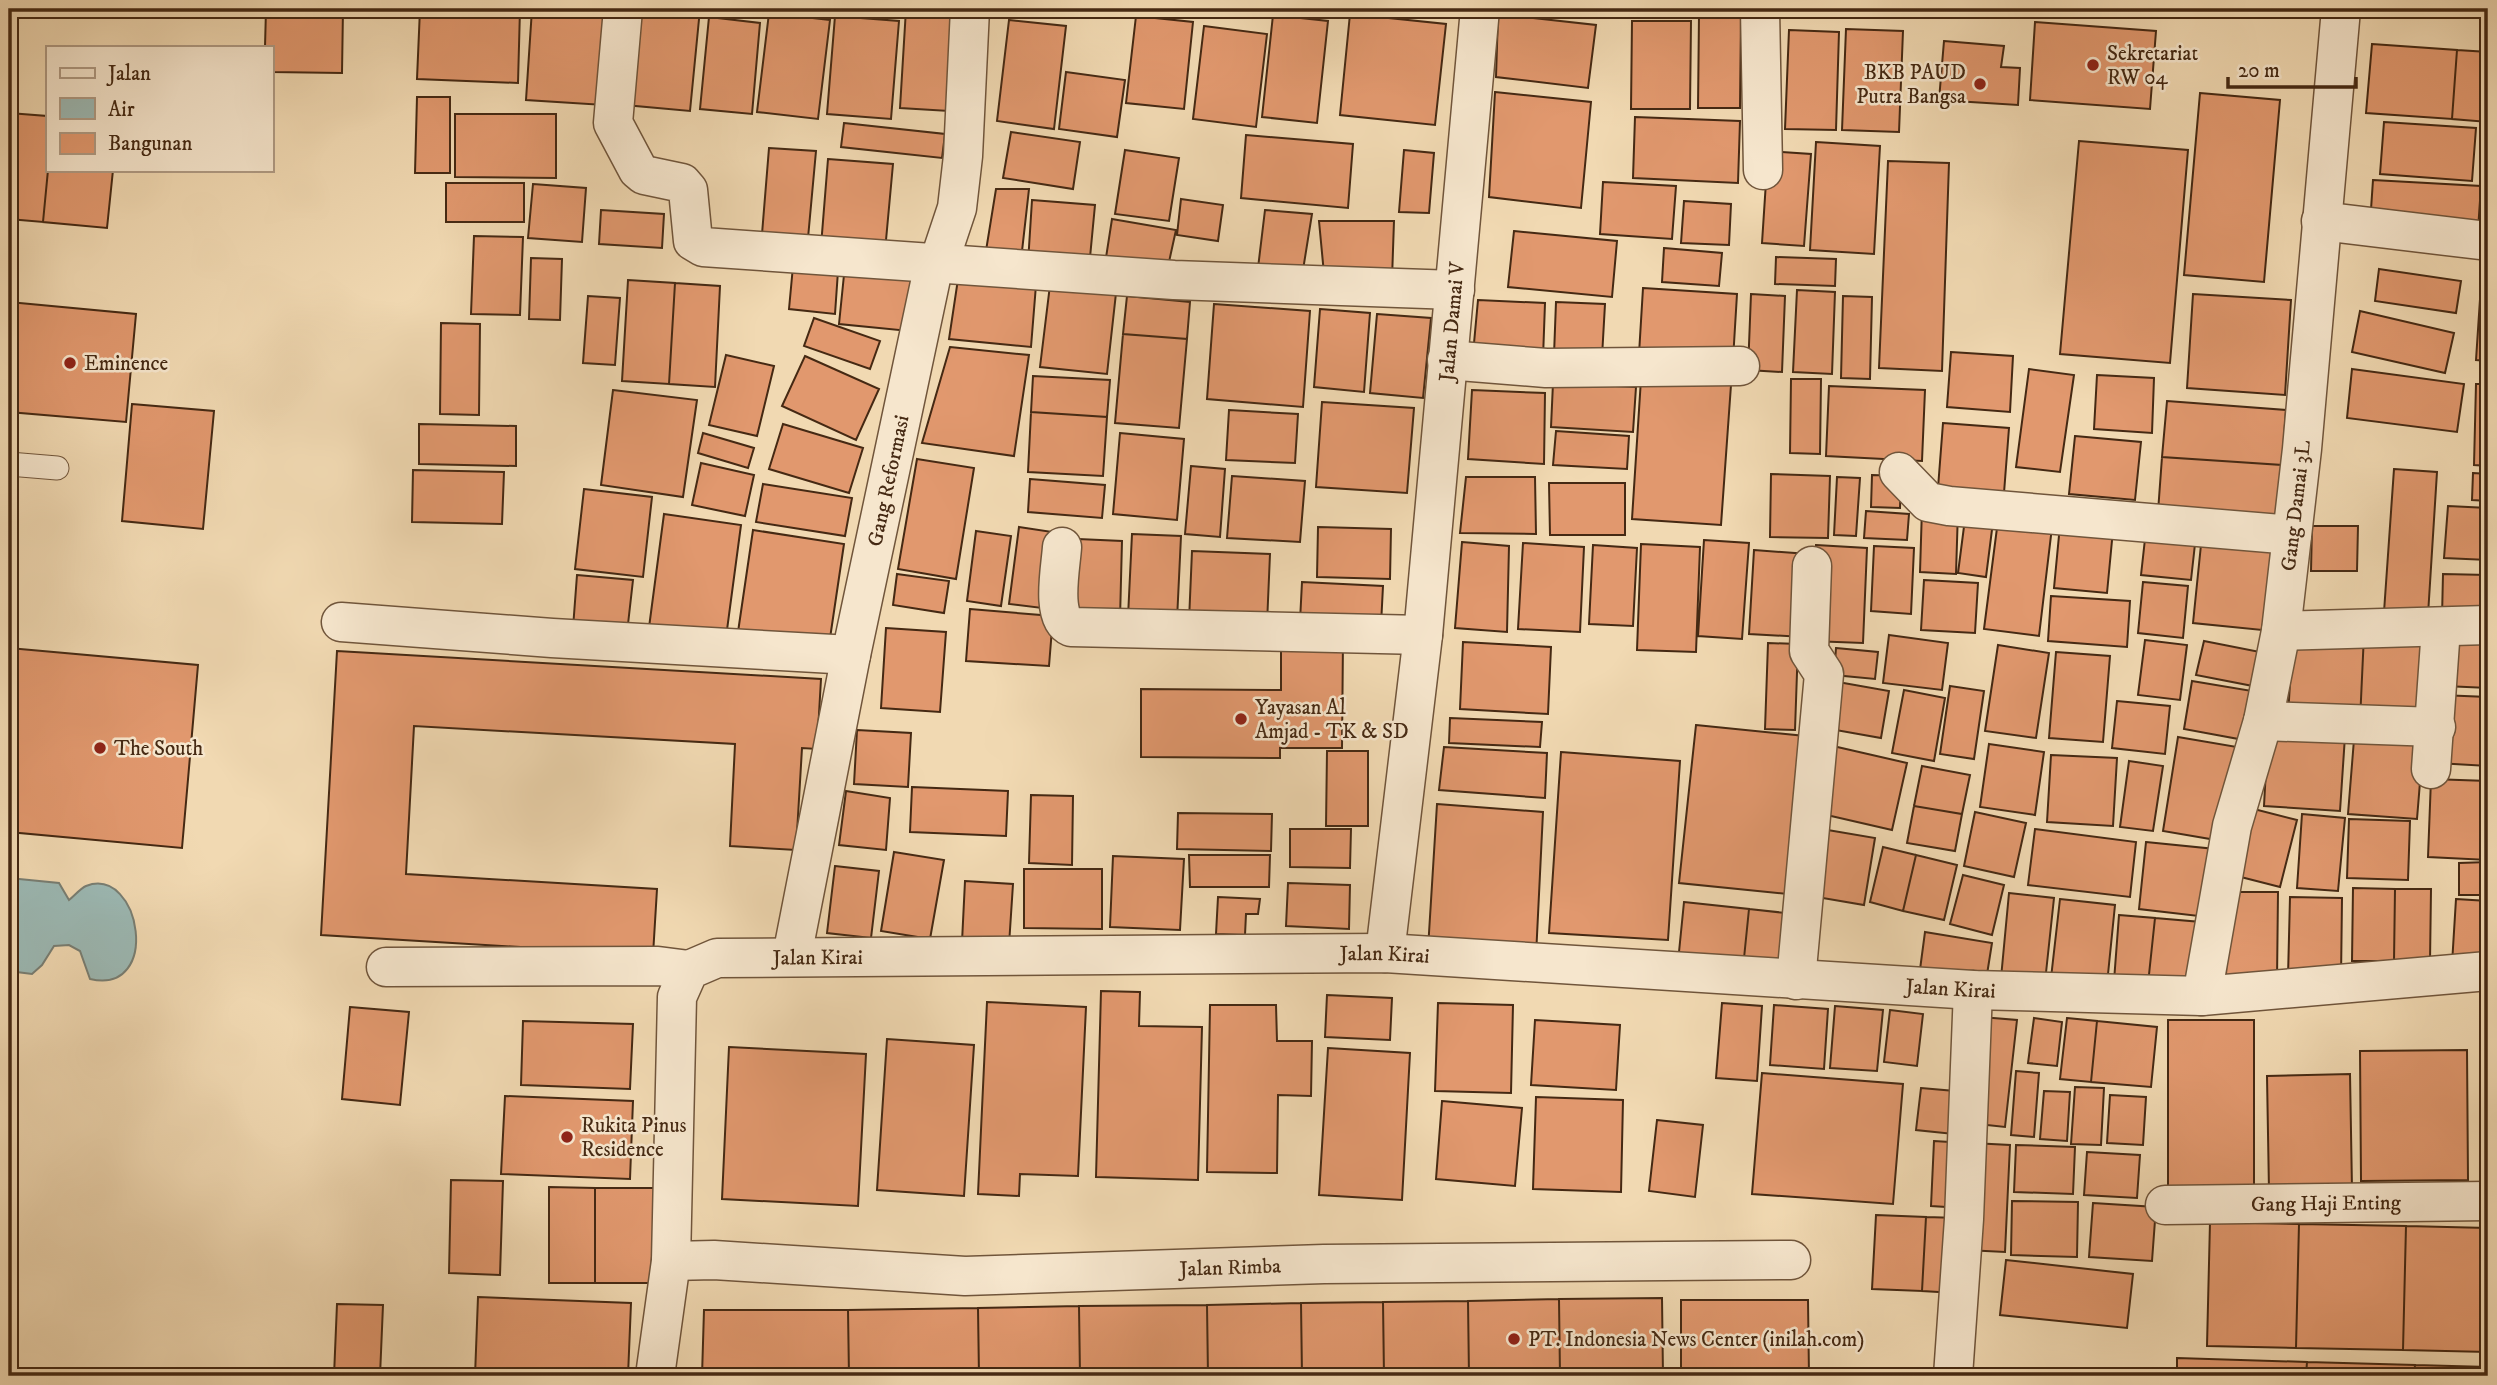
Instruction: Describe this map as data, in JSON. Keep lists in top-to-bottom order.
{
  "streets": {
    "street": [
      "Jalan Damai V",
      "Gang Reformasi",
      "Gang Damai 3L",
      "Jalan Kirai",
      "Gang Haji Enting",
      "Jalan Rimba"
    ]
  },
  "crossings": [
    ["Jalan Damai V", "Jalan Kirai"],
    ["Gang Reformasi", "Jalan Kirai"],
    ["Gang Damai 3L", "Jalan Kirai"]
  ],
  "places": [
    "Sekretariat RW 04",
    "BKB PAUD Putra Bangsa",
    "Eminence",
    "Yayasan Al Amjad - TK & SD",
    "The South",
    "Rukita Pinus Residence",
    "PT. Indonesia News Center (inilah.com)"
  ],
  "legend": ["Jalan", "Air", "Bangunan"],
  "scale_bar": "20 m"
}
